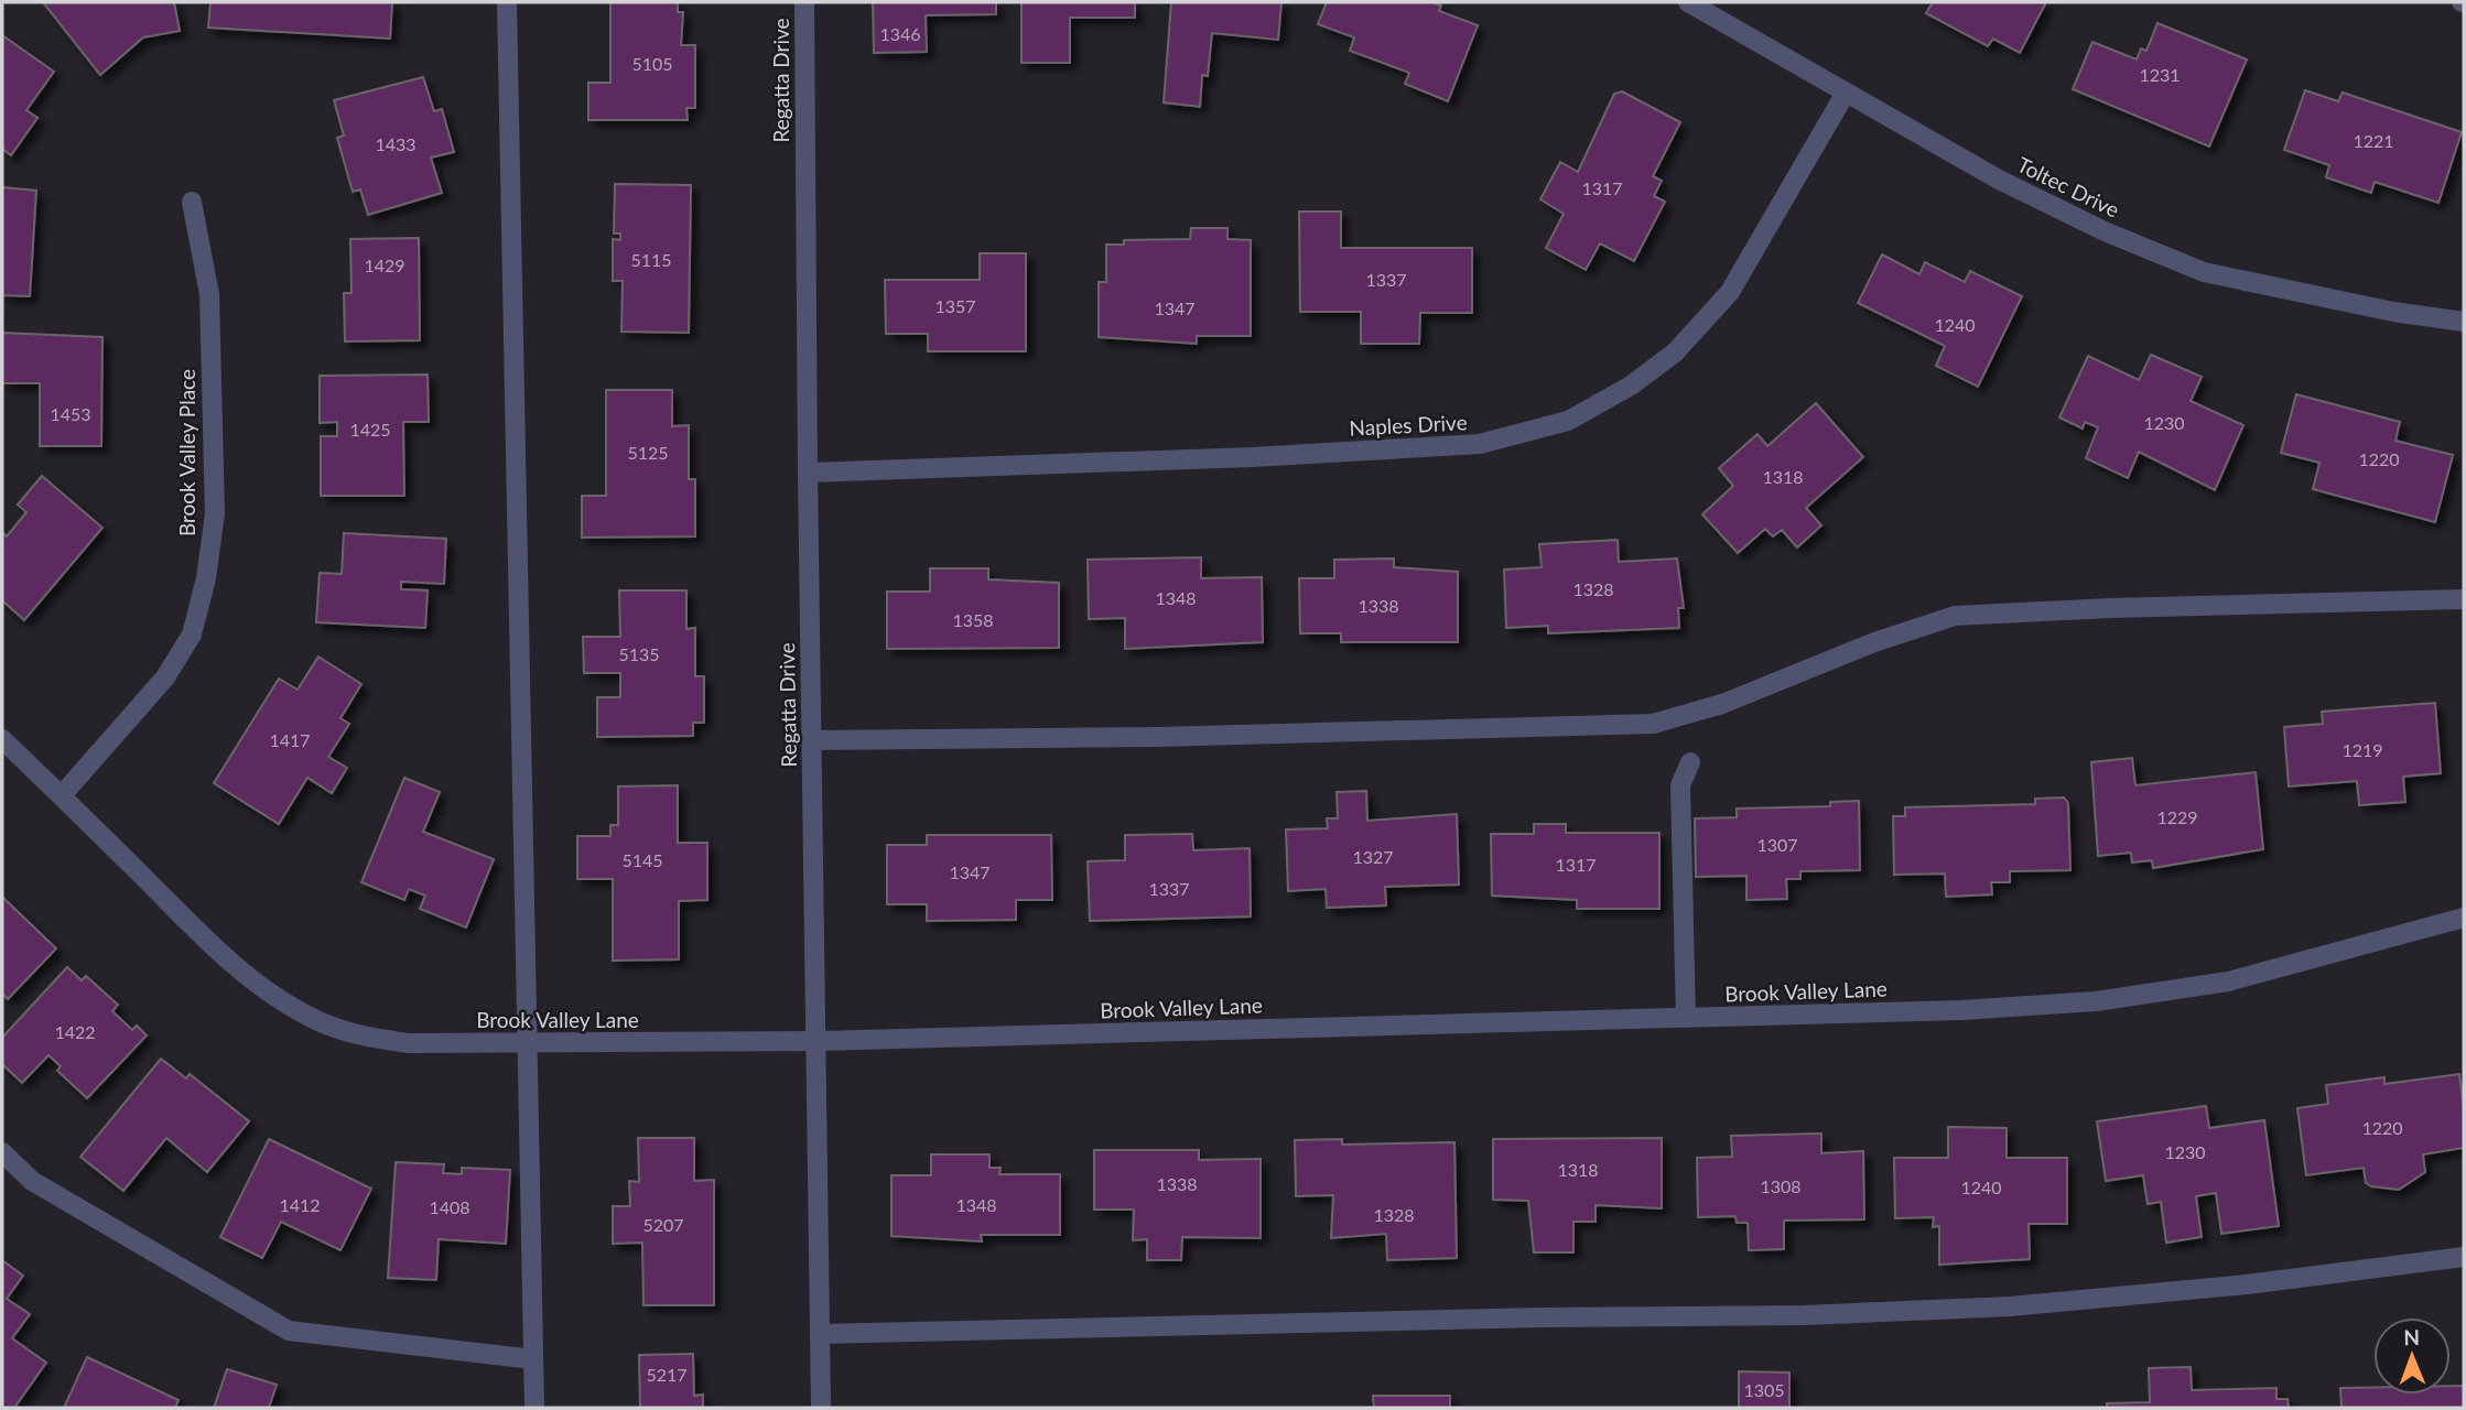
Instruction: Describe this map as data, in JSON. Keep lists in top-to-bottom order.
{
  "streets": {
    "street": [
      "Regatta Drive",
      "Toltec Drive",
      "Naples Drive",
      "Brook Valley Place",
      "Brook Valley Lane"
    ]
  },
  "crossings": [
    ["Regatta Drive", "Naples Drive"],
    ["Regatta Drive", "Brook Valley Lane"],
    ["Toltec Drive", "Naples Drive"],
    ["Brook Valley Place", "Brook Valley Lane"]
  ],
  "house_numbers": [
    "1346",
    "5105",
    "1231",
    "1221",
    "1433",
    "1317",
    "5115",
    "1429",
    "1337",
    "1357",
    "1347",
    "1240",
    "1453",
    "1230",
    "1425",
    "5125",
    "1220",
    "1318",
    "1328",
    "1348",
    "1338",
    "1358",
    "5135",
    "1417",
    "1219",
    "1229",
    "1307",
    "1327",
    "5145",
    "1317",
    "1347",
    "1337",
    "1422",
    "1220",
    "1230",
    "1318",
    "1338",
    "1308",
    "1240",
    "1412",
    "1348",
    "1408",
    "1328",
    "5207",
    "5217",
    "1305"
  ],
  "north": "top"
}
